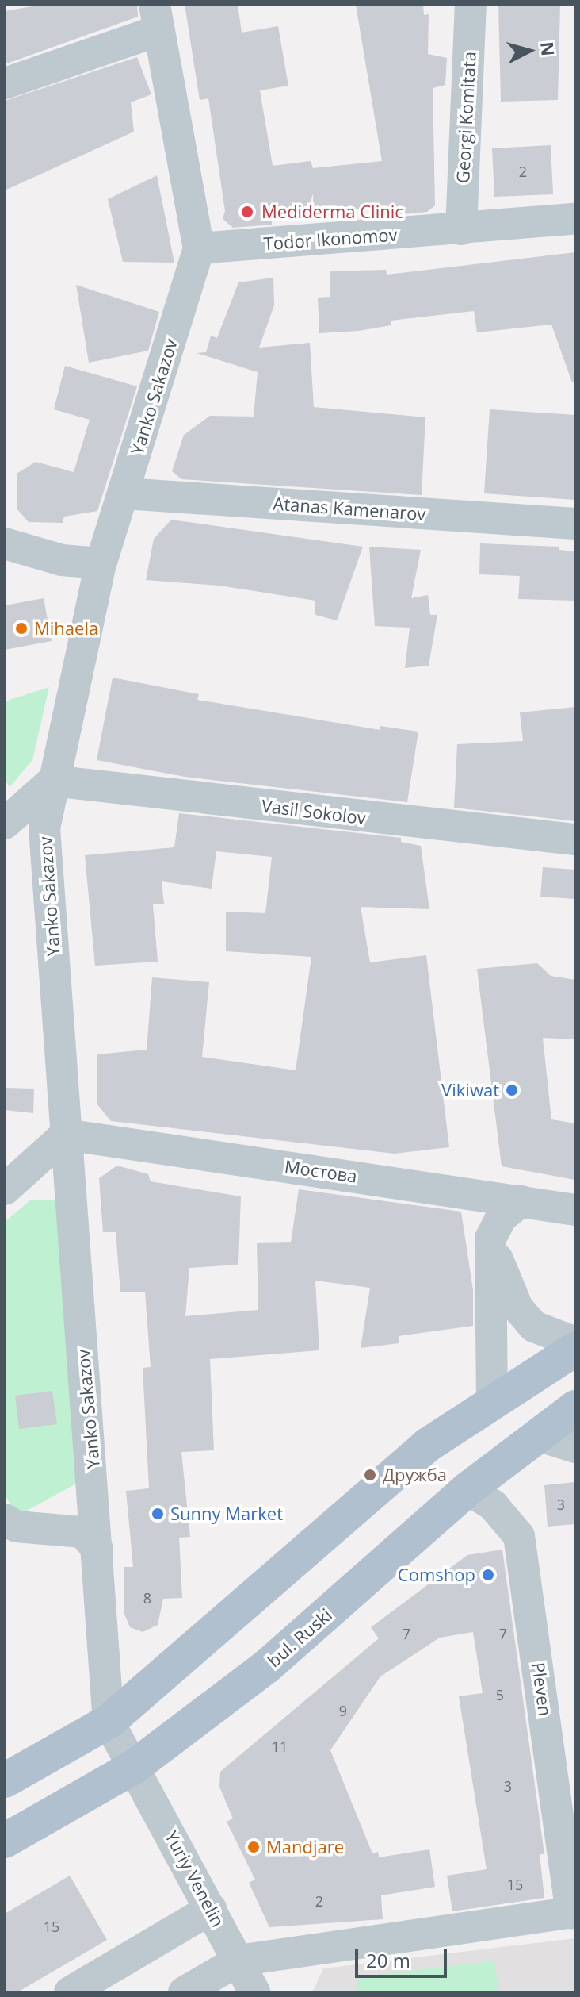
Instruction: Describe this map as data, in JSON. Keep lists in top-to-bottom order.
{
  "streets": {
    "main road": ["bul. Ruski"],
    "street": [
      "Georgi Komitata",
      "Todor Ikonomov",
      "Yanko Sakazov",
      "Atanas Kamenarov",
      "Vasil Sokolov",
      "Мостова",
      "Pleven",
      "Yuriy Venelin"
    ]
  },
  "crossings": [
    ["Georgi Komitata", "Todor Ikonomov"],
    ["Todor Ikonomov", "Yanko Sakazov"],
    ["Yanko Sakazov", "Atanas Kamenarov"],
    ["Yanko Sakazov", "Vasil Sokolov"],
    ["Yanko Sakazov", "Мостова"],
    ["Yanko Sakazov", "bul. Ruski"],
    ["Yanko Sakazov", "Yuriy Venelin"],
    ["bul. Ruski", "Pleven"],
    ["bul. Ruski", "Yuriy Venelin"]
  ],
  "places": [
    "Mediderma Clinic",
    "Mihaela",
    "Vikiwat",
    "Дружба",
    "Sunny Market",
    "Comshop",
    "Mandjare"
  ],
  "house_numbers": [
    "2",
    "3",
    "8",
    "7",
    "7",
    "5",
    "9",
    "11",
    "3",
    "15",
    "2",
    "15"
  ],
  "scale_bar": "20 m",
  "north": "right"
}
